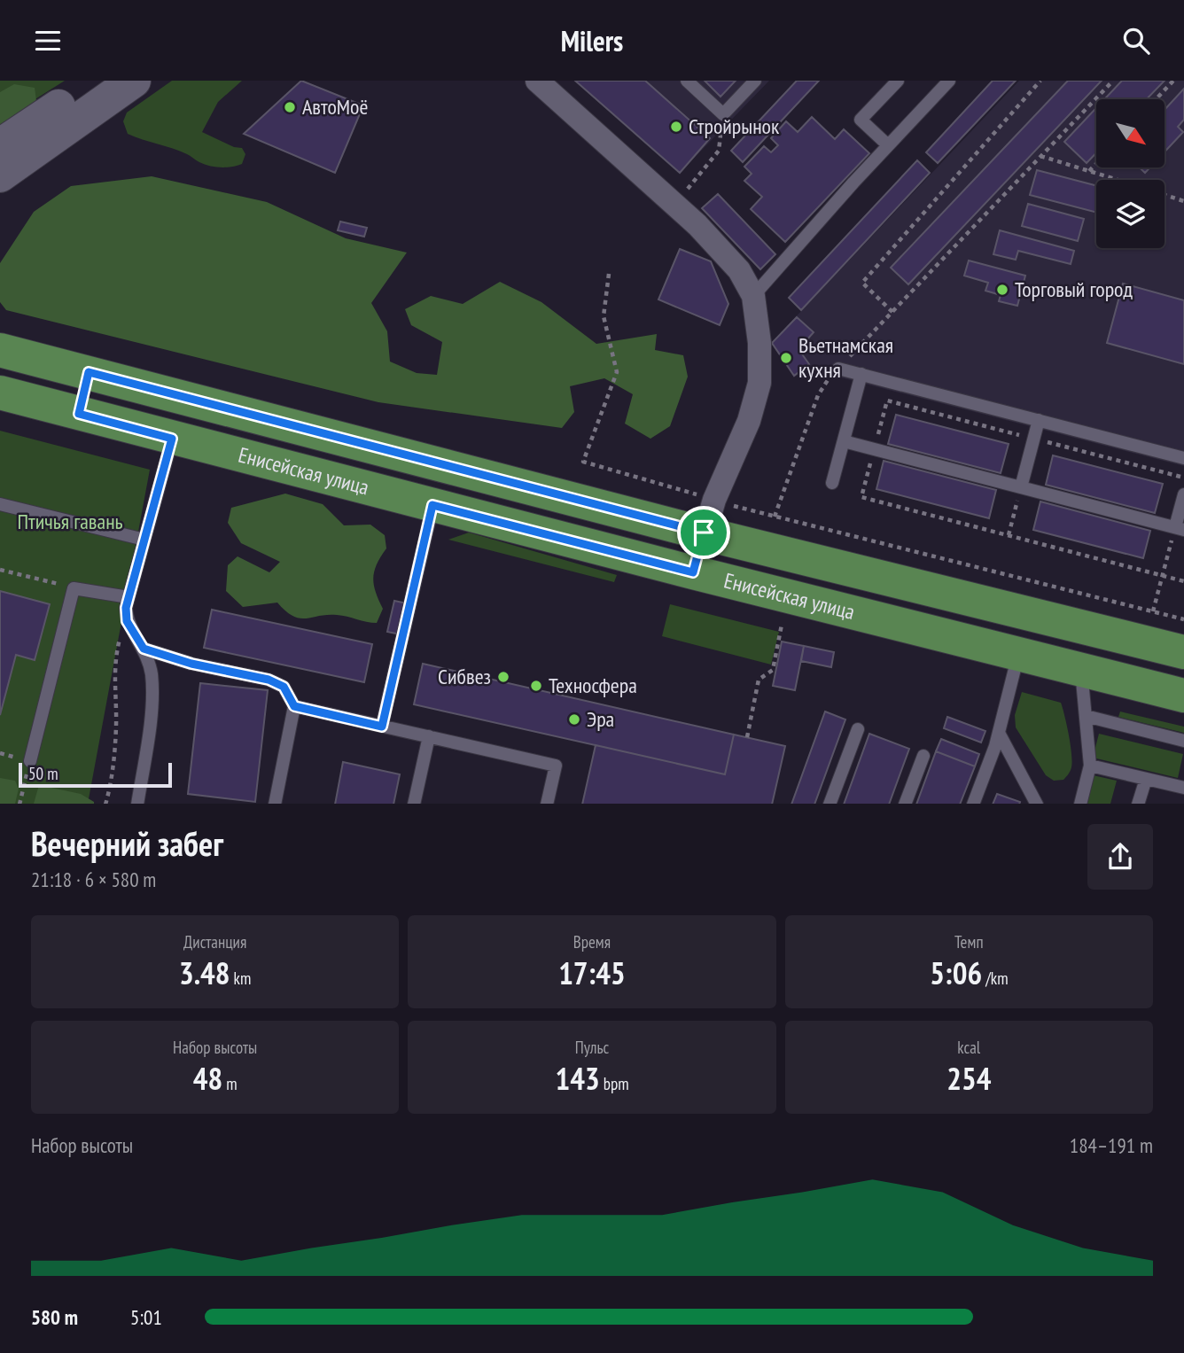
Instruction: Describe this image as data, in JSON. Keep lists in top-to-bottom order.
{
  "streets": {
    "main road": ["Енисейская улица"]
  },
  "parks": ["Птичья гавань"],
  "places": [
    "АвтоМоё",
    "Стройрынок",
    "Торговый город",
    "Вьетнамская кухня",
    "Сибвез",
    "Техносфера",
    "Эра"
  ],
  "scale_bar": "50 m",
  "north": "bottom right",
  "page": {
    "header": "Milers",
    "scale": "50 m",
    "heading": ["Вечерний забег", "21:18 · 6 × 580 m"],
    "stats": [
      ["Дистанция", "3.48 km"],
      ["Время", "17:45"],
      ["Темп", "5:06 /km"],
      ["Набор высоты", "48 m"],
      ["Пульс", "143 bpm"],
      ["kcal", "254"]
    ],
    "chart": ["Набор высоты", "184–191 m"],
    "list": [
      {
        "name": "580 m",
        "note": "5:01"
      }
    ]
  }
}
